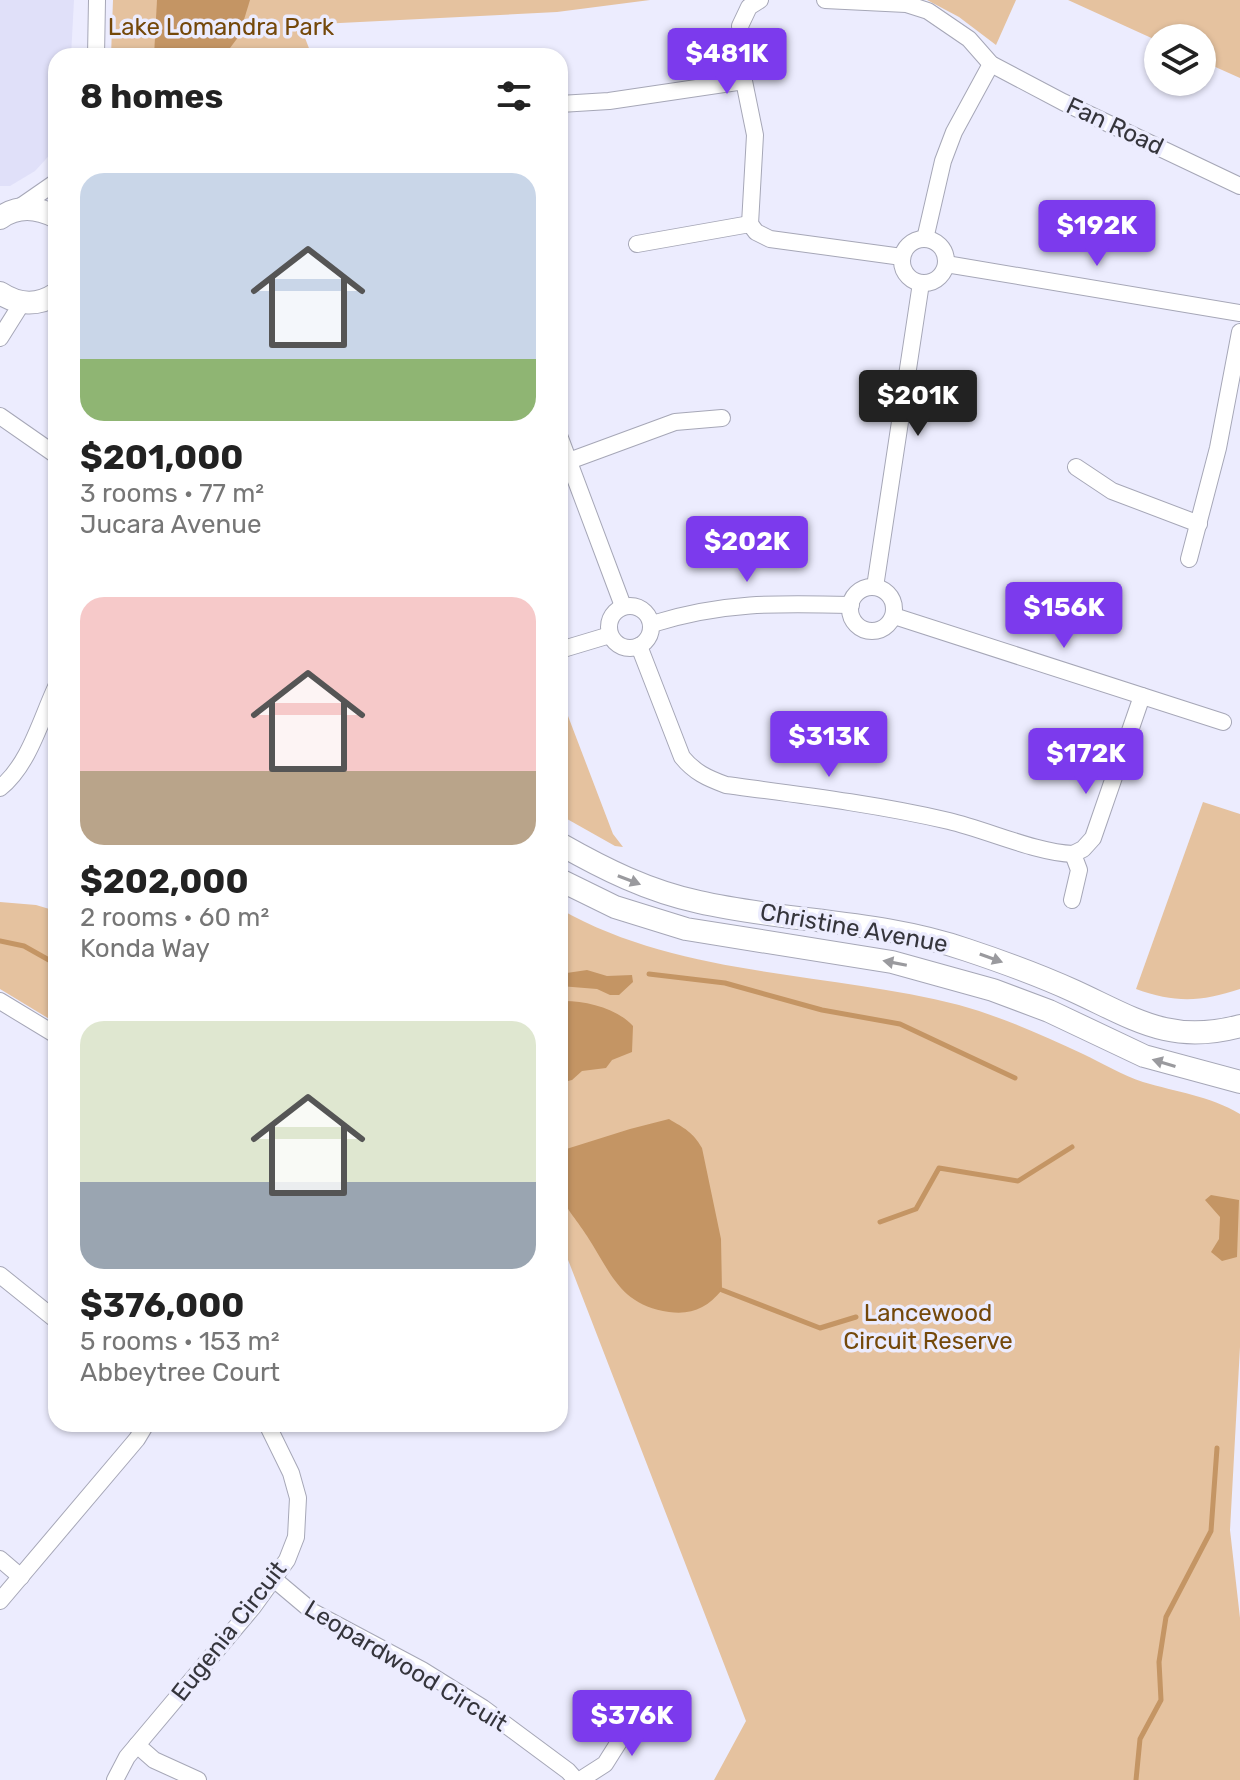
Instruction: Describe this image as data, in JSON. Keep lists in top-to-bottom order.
{
  "streets": {
    "main road": ["Christine Avenue"],
    "street": ["Fan Road", "Eugenia Circuit", "Leopardwood Circuit"]
  },
  "crossings": [
    ["Eugenia Circuit", "Leopardwood Circuit"]
  ],
  "parks": ["Lake Lomandra Park", "Lancewood Circuit Reserve"],
  "page": {
    "price": [
      "$481K",
      "$192K",
      "$201K",
      "$202K",
      "$156K",
      "$313K",
      "$172K",
      "$376K"
    ],
    "heading": "8 homes",
    "list": [
      {
        "name": "$201,000",
        "note": "3 rooms · 77 m² · Jucara Avenue"
      },
      {
        "name": "$202,000",
        "note": "2 rooms · 60 m² · Konda Way"
      },
      {
        "name": "$376,000",
        "note": "5 rooms · 153 m² · Abbeytree Court"
      }
    ]
  }
}
